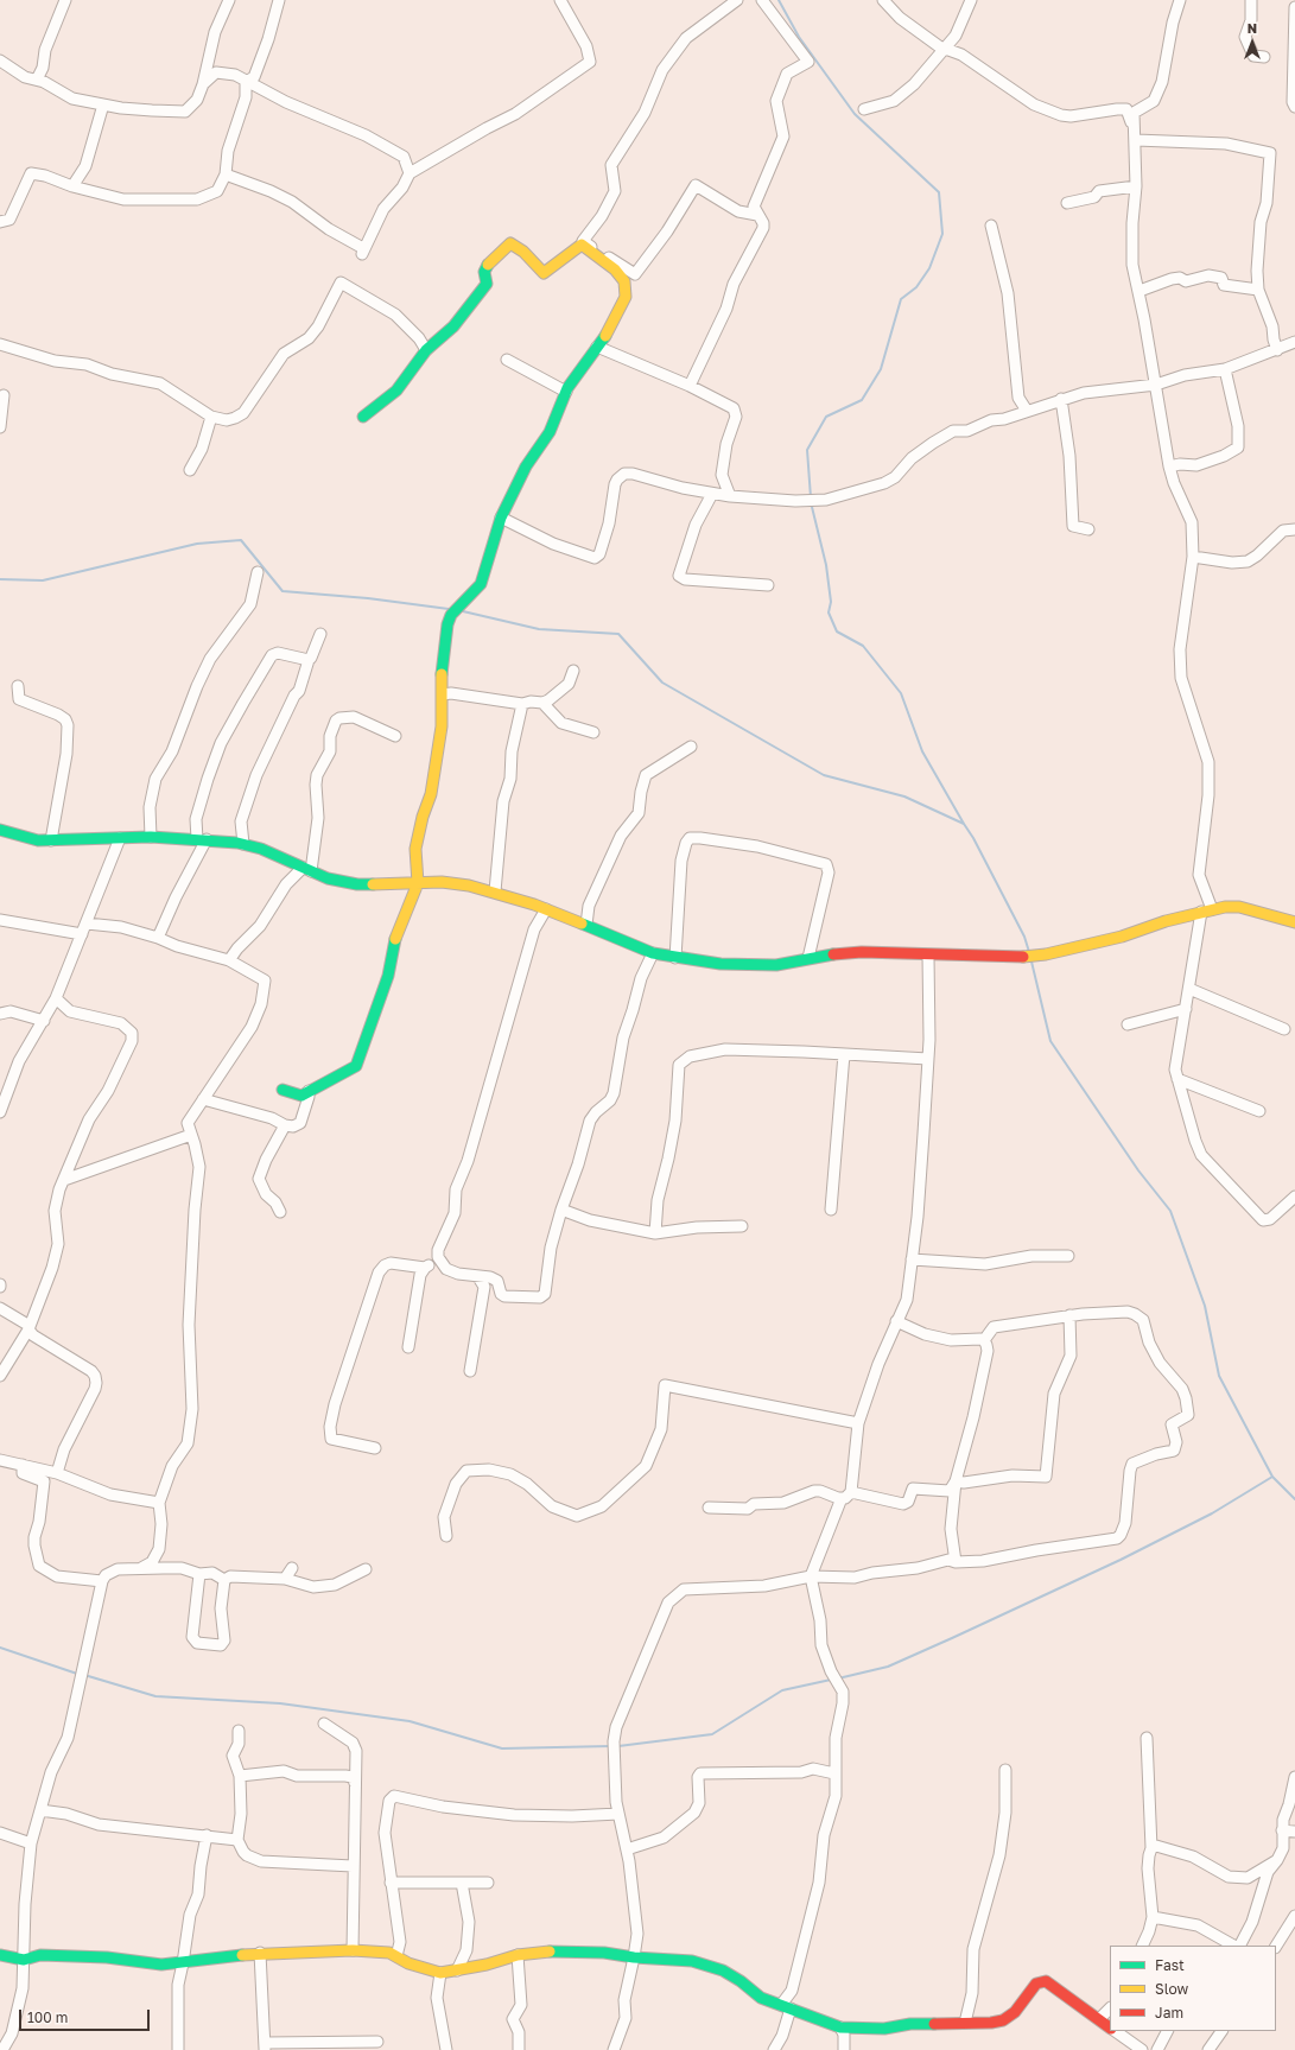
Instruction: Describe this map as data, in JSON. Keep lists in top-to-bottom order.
{
  "legend": ["Fast", "Slow", "Jam"],
  "scale_bar": "100 m",
  "north": "top"
}
